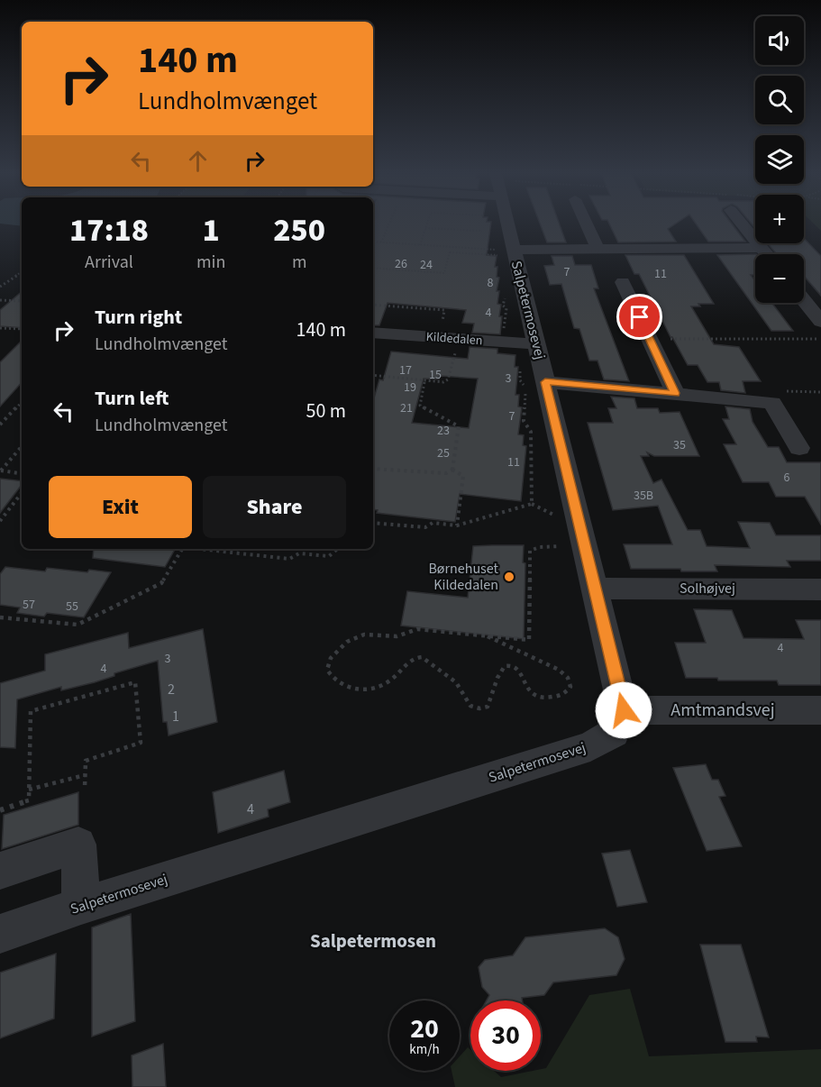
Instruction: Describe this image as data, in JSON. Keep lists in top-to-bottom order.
{
  "streets": {
    "street": [
      "Salpetermosevej",
      "Kildedalen",
      "Solhøjvej",
      "Amtmandsvej"
    ]
  },
  "crossings": [
    ["Salpetermosevej", "Kildedalen"],
    ["Salpetermosevej", "Solhøjvej"],
    ["Salpetermosevej", "Amtmandsvej"]
  ],
  "districts": ["Salpetermosen"],
  "places": ["Børnehuset Kildedalen"],
  "house_numbers": [
    "26",
    "24",
    "7",
    "11",
    "8",
    "4",
    "17",
    "15",
    "3",
    "19",
    "21",
    "7",
    "23",
    "35",
    "25",
    "11",
    "6",
    "35B",
    "57",
    "55",
    "4",
    "3",
    "4",
    "2",
    "1",
    "4"
  ],
  "page": {
    "map_buttons": ["+", "−"],
    "turn": ["140 m", "Lundholmvænget"],
    "eta": [
      "17:18",
      "Arrival",
      "1",
      "min",
      "250",
      "m"
    ],
    "list": [
      {
        "name": "Turn right",
        "note": "Lundholmvænget",
        "value": "140 m"
      },
      {
        "name": "Turn left",
        "note": "Lundholmvænget",
        "value": "50 m"
      }
    ],
    "buttons": ["Exit", "Share"],
    "speed": "20 km/h",
    "limit": "30"
  }
}
